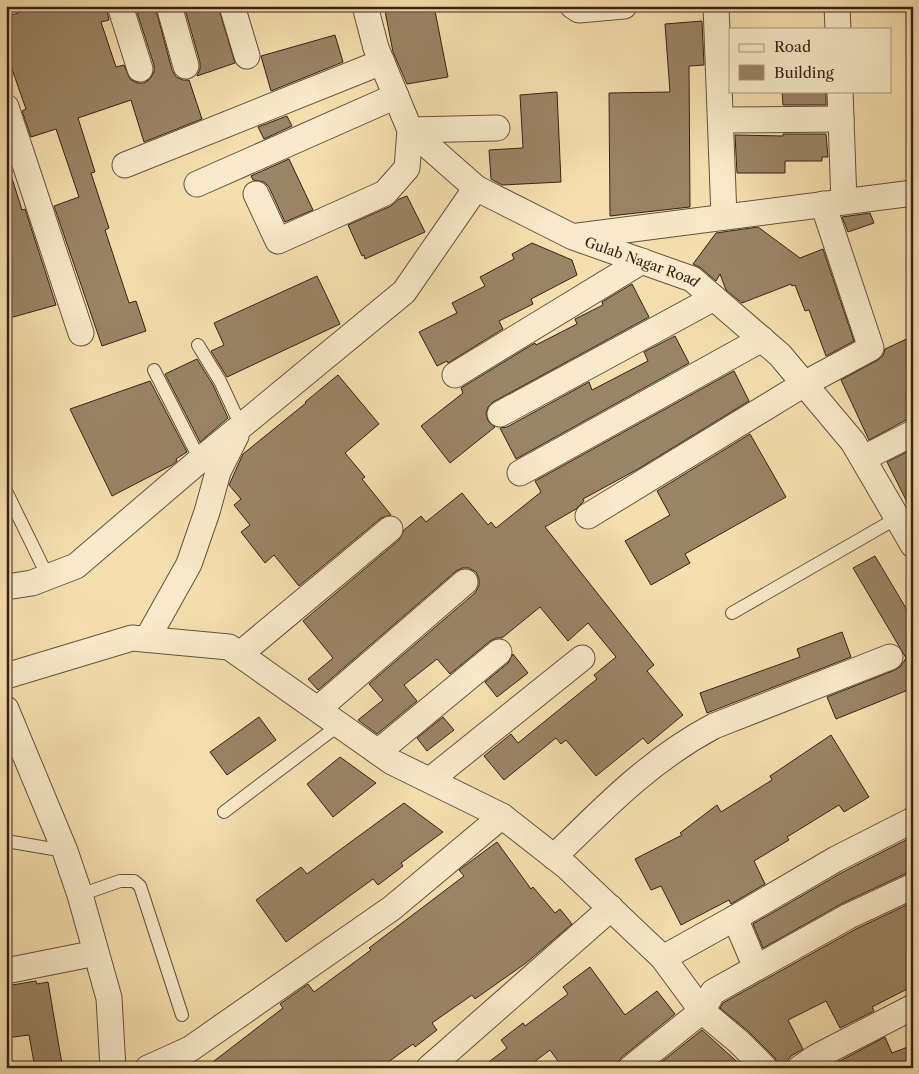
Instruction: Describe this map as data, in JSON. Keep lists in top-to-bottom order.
{
  "streets": {
    "street": ["Gulab Nagar Road"]
  },
  "legend": ["Road", "Building"]
}
